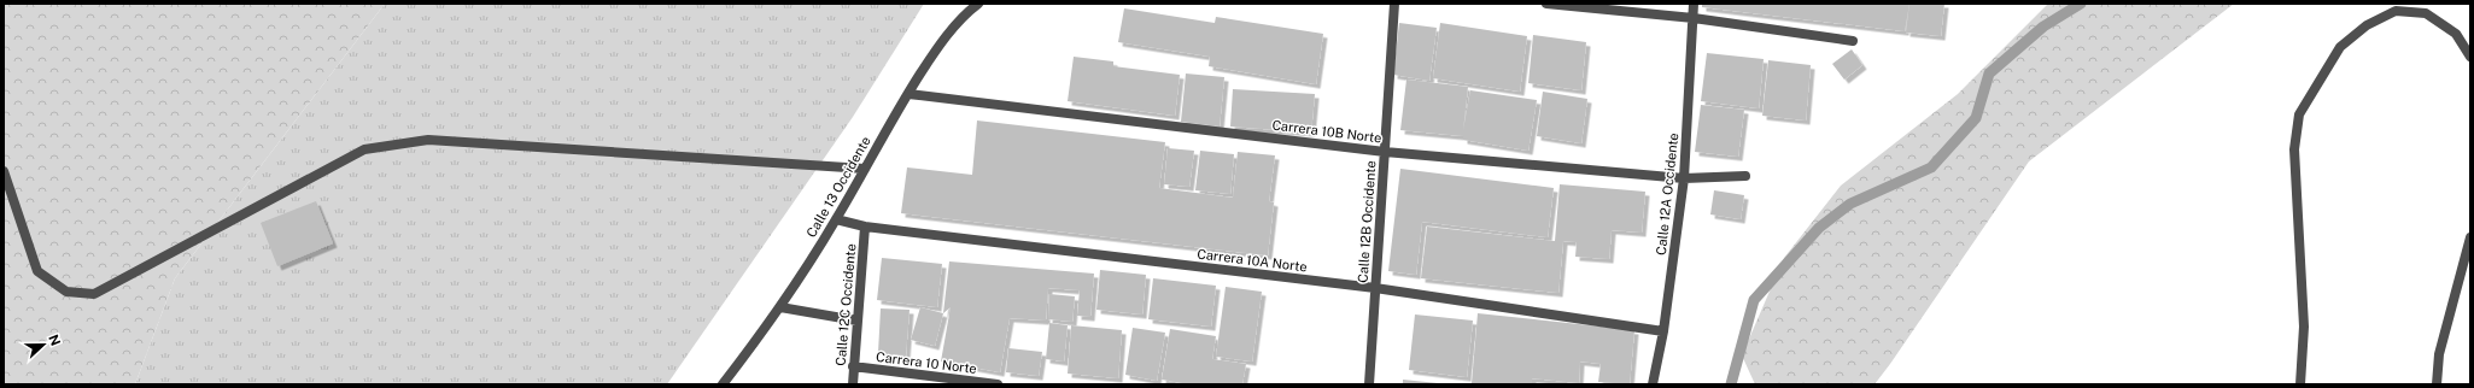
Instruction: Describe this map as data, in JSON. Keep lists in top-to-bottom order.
{
  "streets": {
    "street": [
      "Carrera 10B Norte",
      "Calle 13 Occidente",
      "Calle 12A Occidente",
      "Calle 12B Occidente",
      "Carrera 10A Norte",
      "Calle 12C Occidente",
      "Carrera 10 Norte"
    ]
  },
  "crossings": [
    ["Carrera 10B Norte", "Calle 13 Occidente"],
    ["Carrera 10B Norte", "Calle 12A Occidente"],
    ["Carrera 10B Norte", "Calle 12B Occidente"],
    ["Calle 13 Occidente", "Carrera 10A Norte"],
    ["Calle 12A Occidente", "Carrera 10A Norte"],
    ["Calle 12B Occidente", "Carrera 10A Norte"],
    ["Carrera 10A Norte", "Calle 12C Occidente"],
    ["Calle 12C Occidente", "Carrera 10 Norte"]
  ],
  "north": "right"
}
